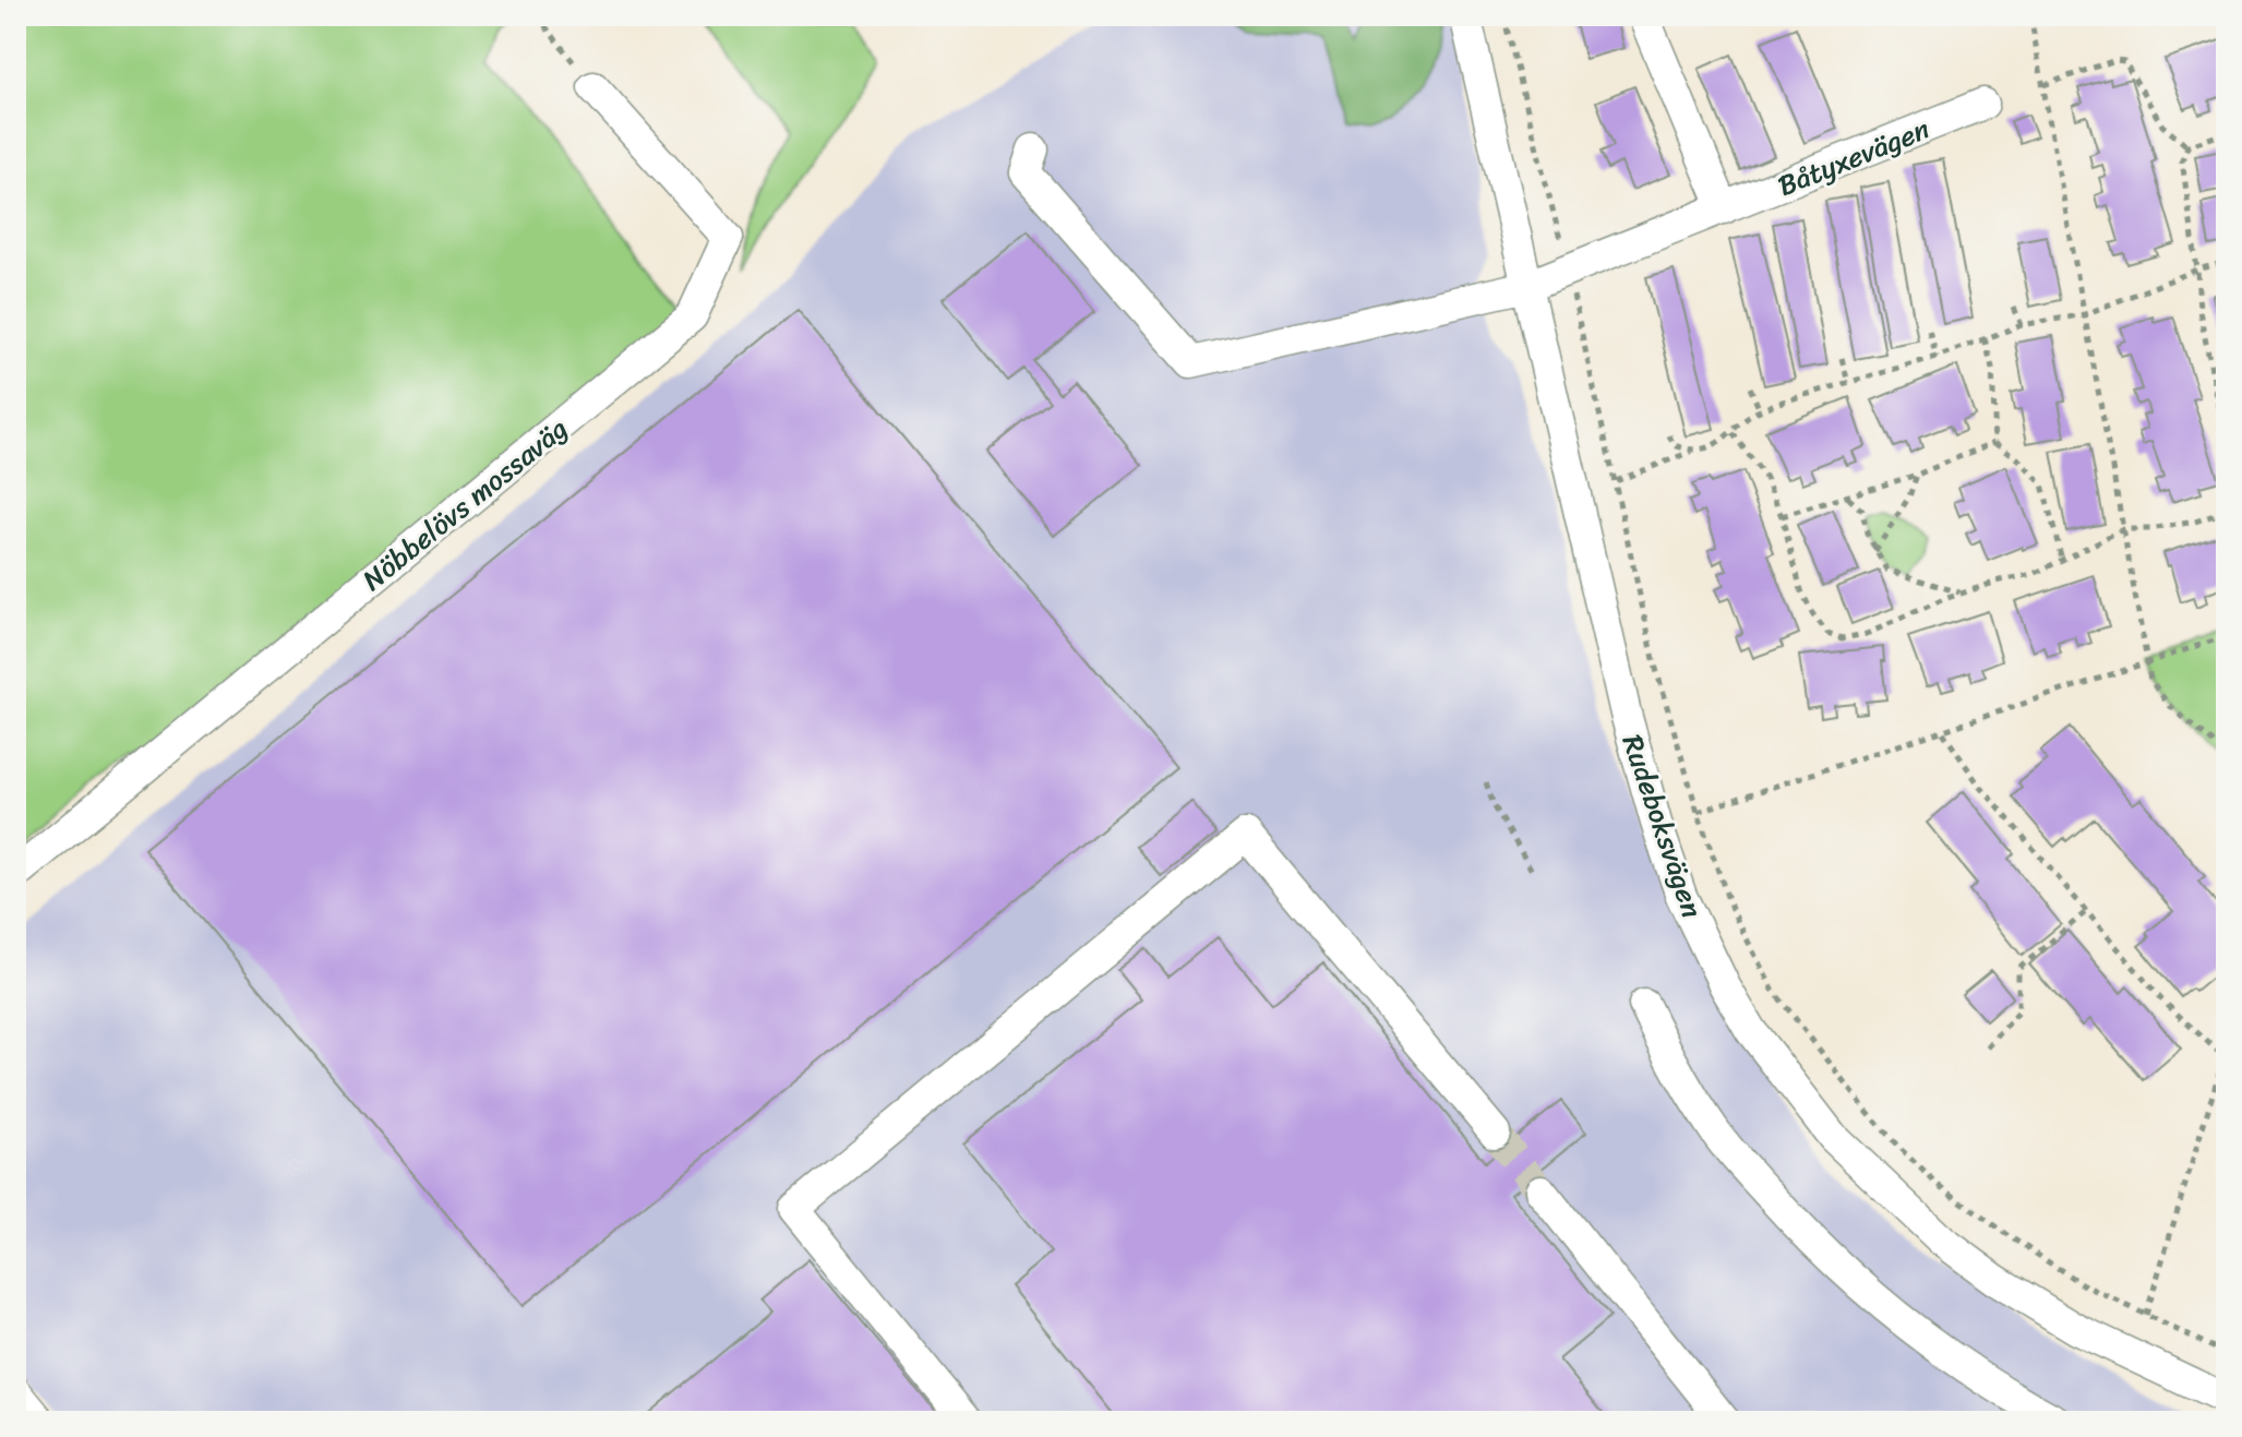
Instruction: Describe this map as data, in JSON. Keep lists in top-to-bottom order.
{
  "streets": {
    "street": ["Båtyxevägen", "Nöbbelövs mossaväg", "Rudeboksvägen"]
  },
  "crossings": [
    ["Båtyxevägen", "Rudeboksvägen"]
  ]
}
